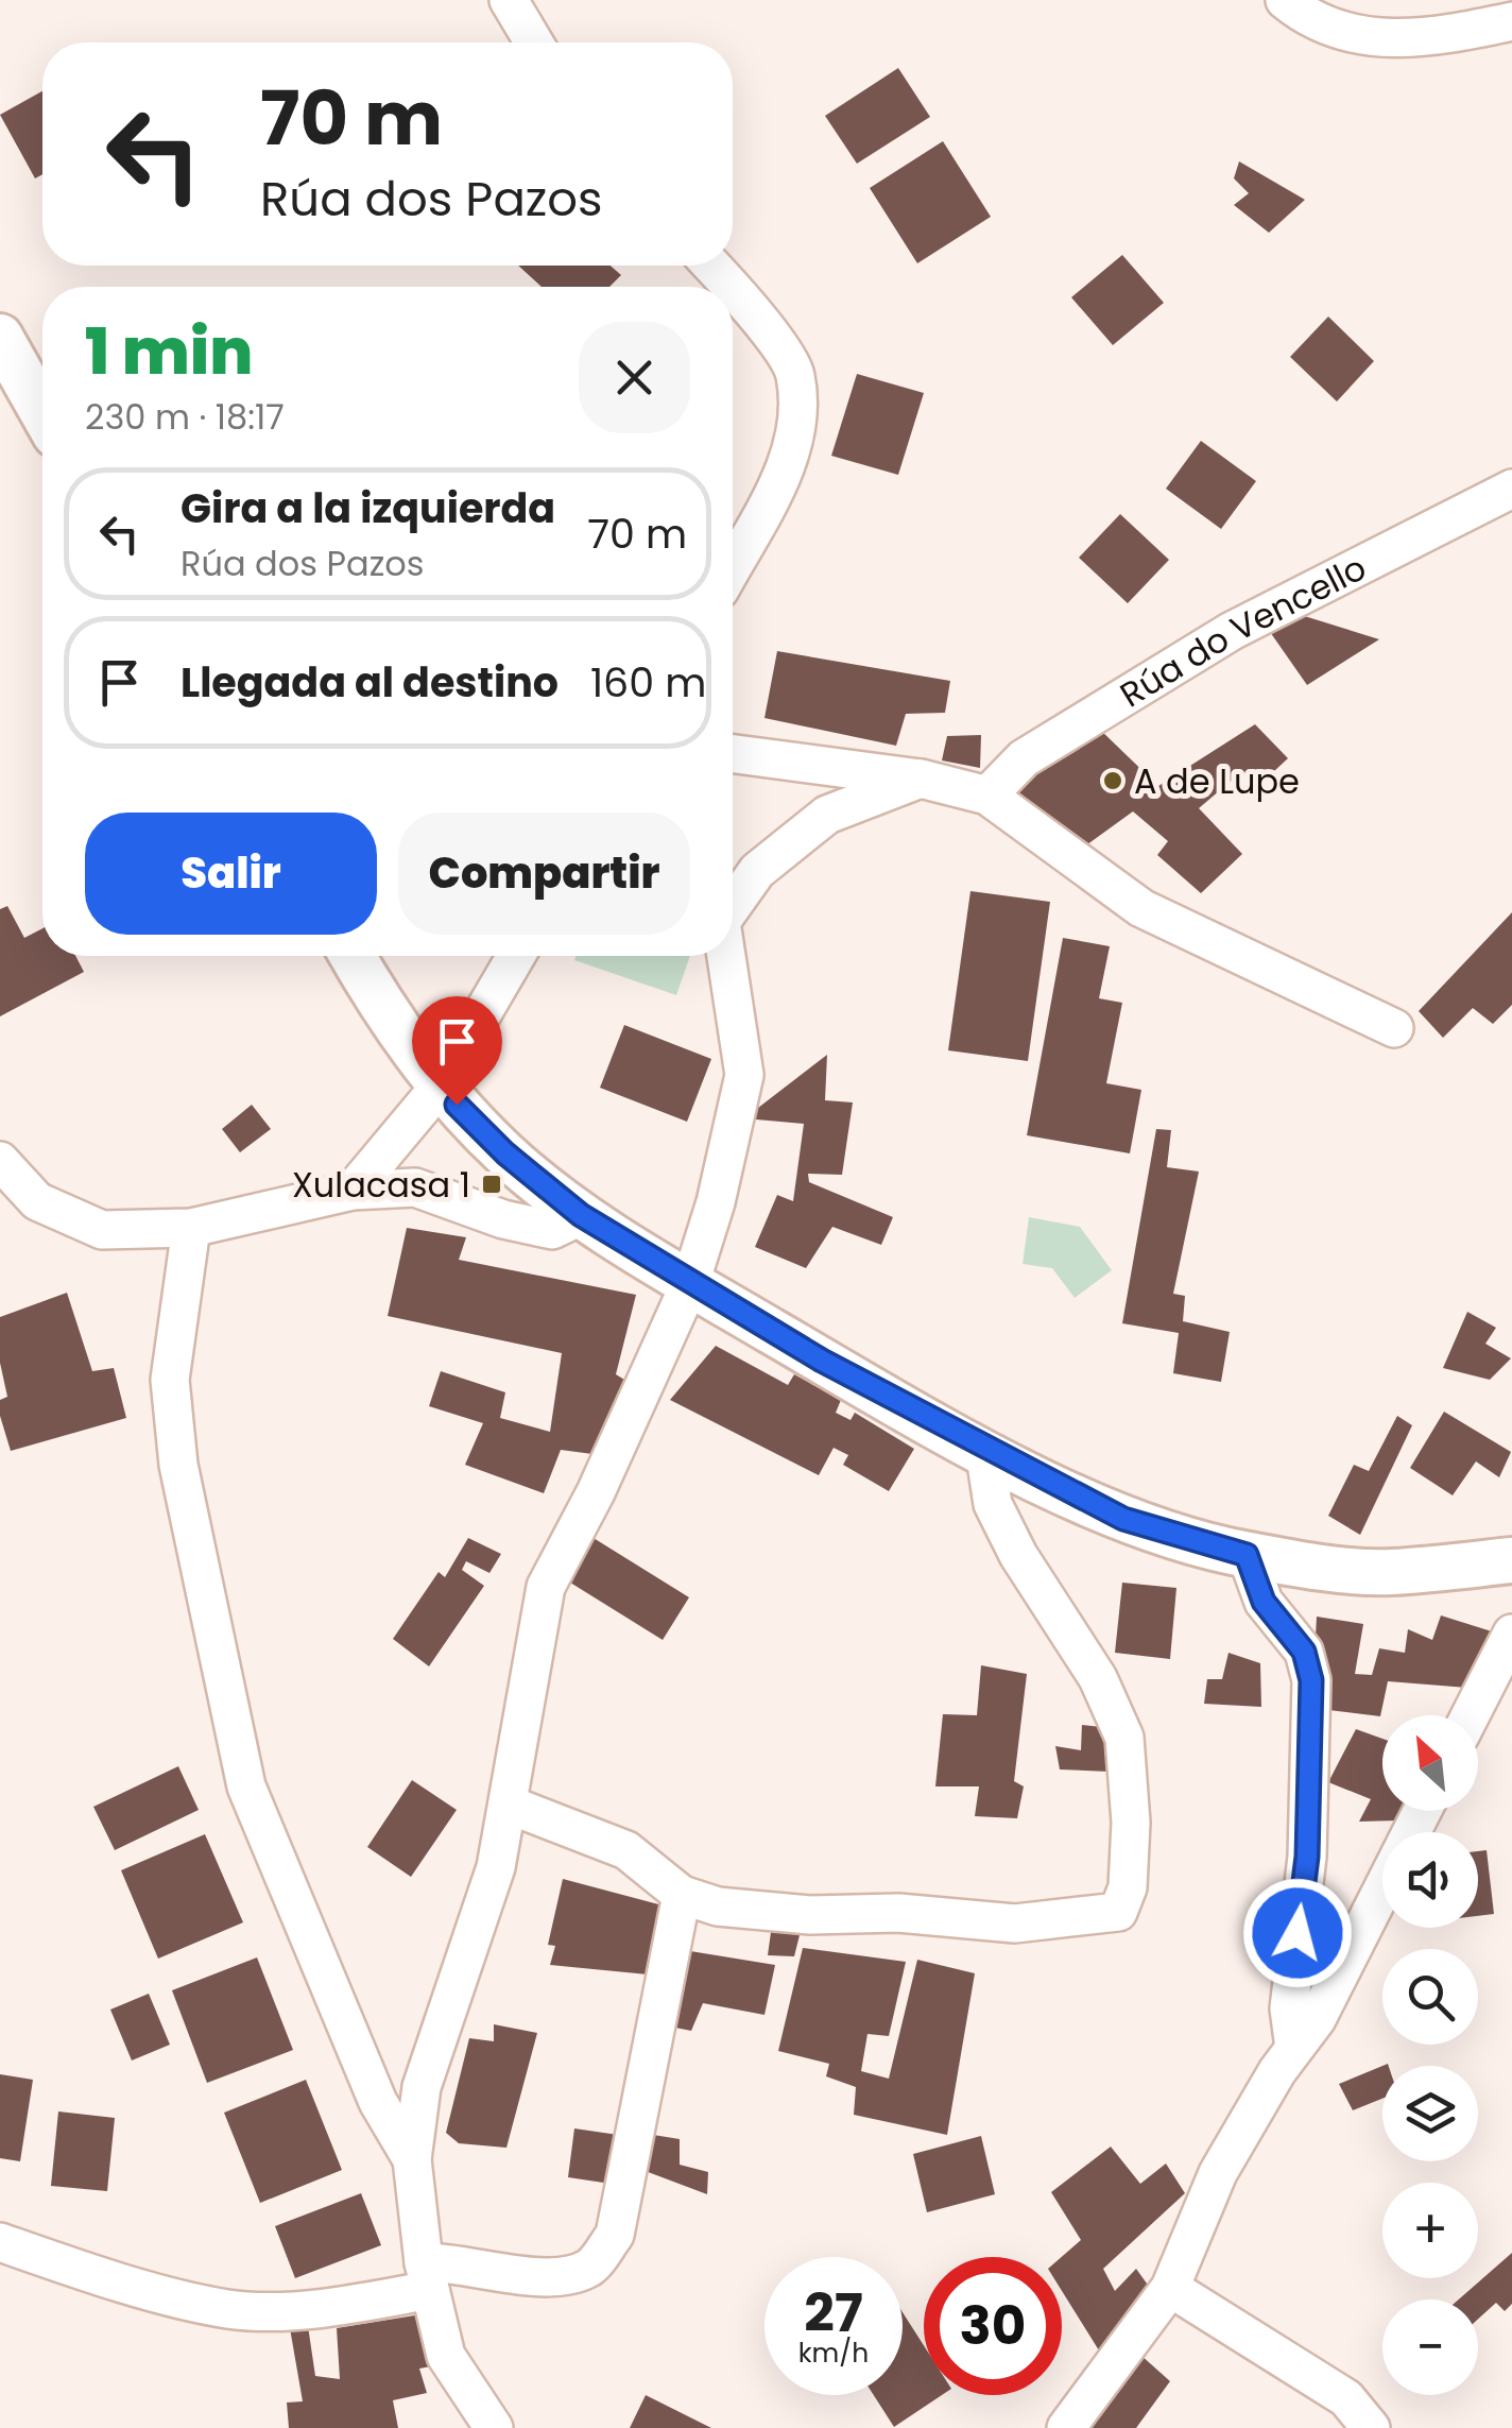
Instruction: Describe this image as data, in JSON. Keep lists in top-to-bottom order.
{
  "streets": {
    "street": ["Rúa do Vencello"]
  },
  "places": {
    "other": ["A de Lupe"],
    "transit": ["Xulacasa 1"]
  },
  "north": "top left",
  "page": {
    "turn": ["70 m", "Rúa dos Pazos"],
    "heading": ["1 min", "230 m · 18:17"],
    "list": [
      {
        "name": "Gira a la izquierda",
        "note": "Rúa dos Pazos",
        "value": "70 m"
      },
      {
        "name": "Llegada al destino",
        "value": "160 m"
      }
    ],
    "buttons": ["Salir", "Compartir"],
    "map_buttons": ["+", "−"],
    "speed": "27 km/h",
    "limit": "30"
  }
}
